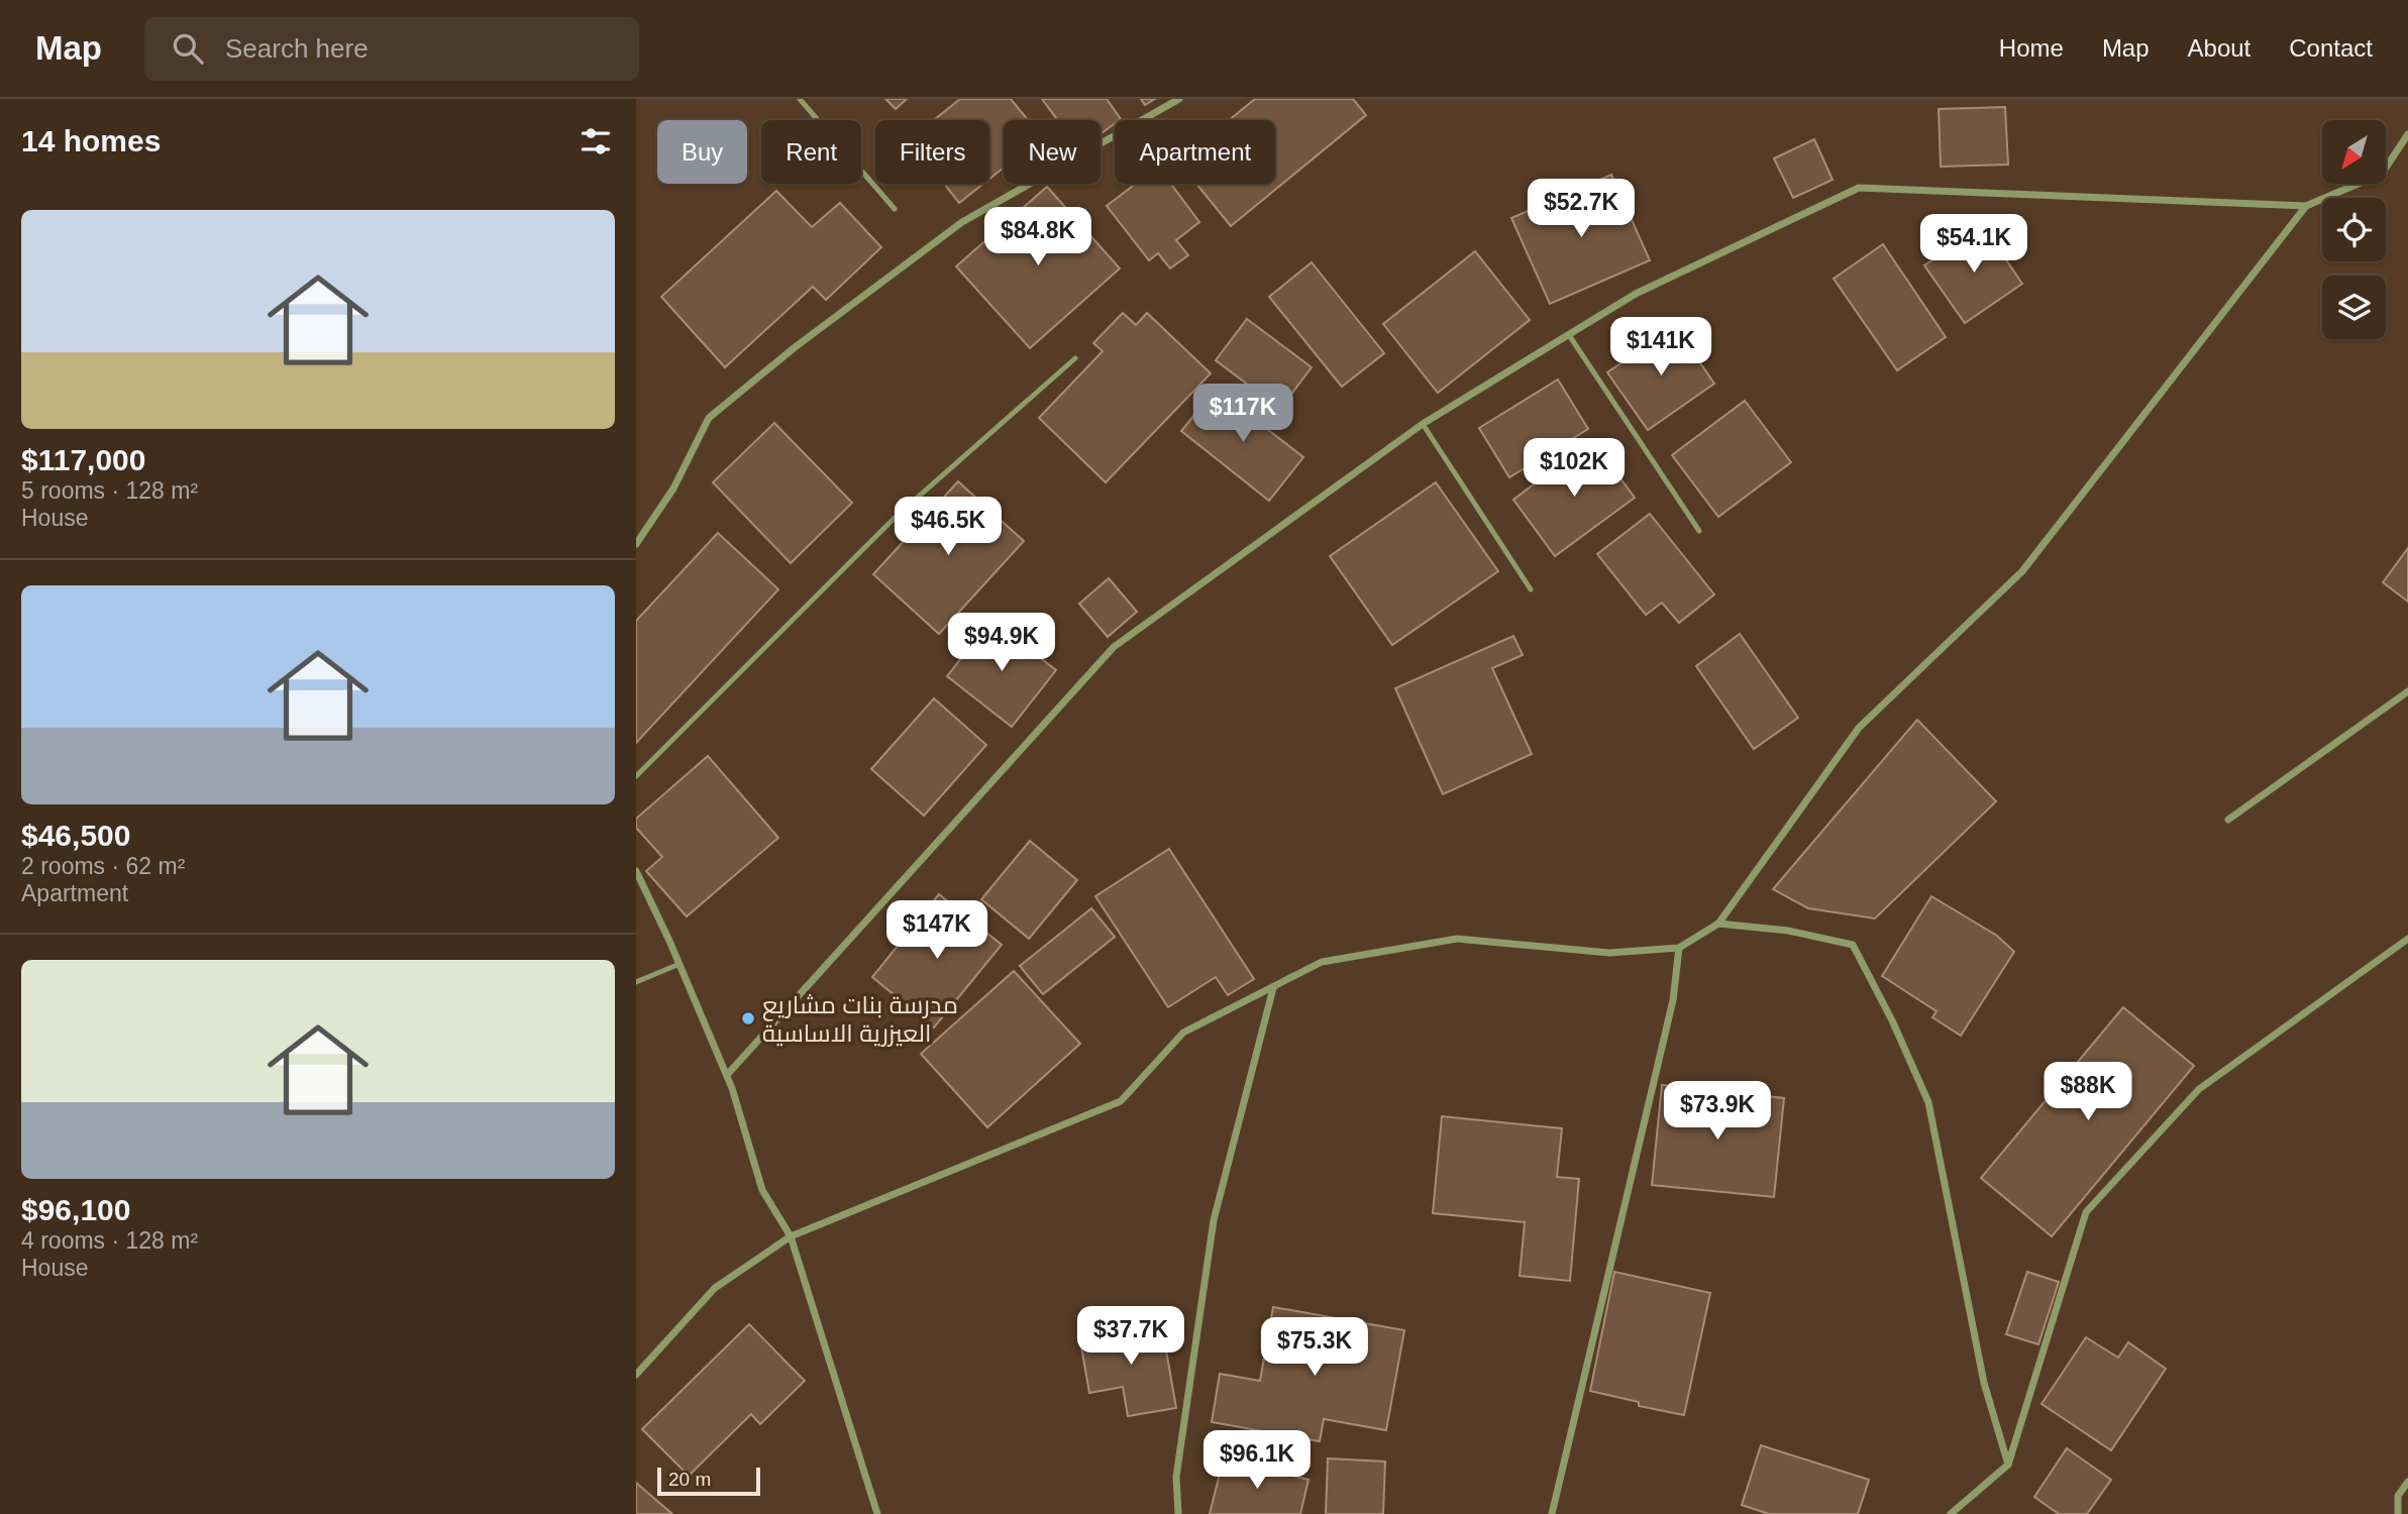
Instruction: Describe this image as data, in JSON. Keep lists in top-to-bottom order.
{
  "places": ["مدرسة بنات مشاريع العيزرية الاساسية"],
  "scale_bar": "20 m",
  "north": "bottom left",
  "page": {
    "header": "Map",
    "search": "Search here",
    "nav": [
      "Home",
      "Map",
      "About",
      "Contact"
    ],
    "heading": "14 homes",
    "chip": [
      "Buy",
      "Rent",
      "Filters",
      "New",
      "Apartment"
    ],
    "price": [
      "$52.7K",
      "$84.8K",
      "$54.1K",
      "$141K",
      "$117K",
      "$102K",
      "$46.5K",
      "$94.9K",
      "$147K",
      "$88K",
      "$73.9K",
      "$37.7K",
      "$75.3K",
      "$96.1K"
    ],
    "list": [
      {
        "name": "$117,000",
        "note": "5 rooms · 128 m² · House"
      },
      {
        "name": "$46,500",
        "note": "2 rooms · 62 m² · Apartment"
      },
      {
        "name": "$96,100",
        "note": "4 rooms · 128 m² · House"
      }
    ],
    "scale": "20 m"
  }
}
